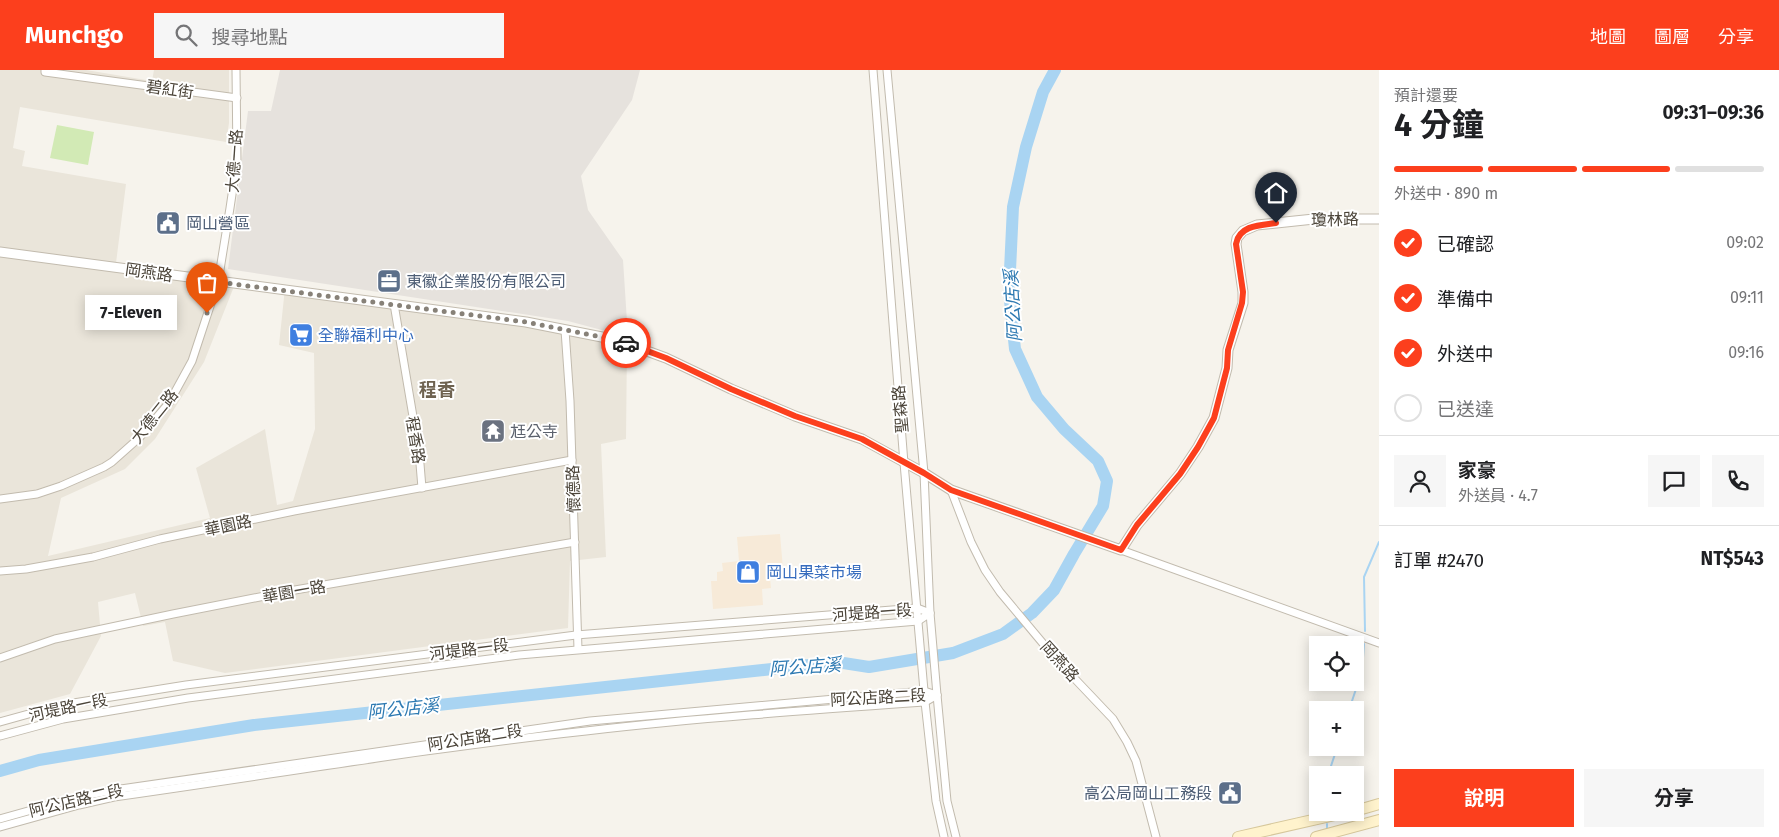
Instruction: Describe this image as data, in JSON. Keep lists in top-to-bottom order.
{
  "streets": {
    "street": [
      "碧紅街",
      "大德一路",
      "瓊林路",
      "岡燕路",
      "聖森路",
      "大德二路",
      "程香路",
      "懷德路",
      "華園路",
      "華園一路",
      "河堤路一段",
      "阿公店路二段"
    ]
  },
  "crossings": [
    ["碧紅街", "大德一路"],
    ["大德一路", "岡燕路"],
    ["大德一路", "大德二路"],
    ["瓊林路", "岡燕路"],
    ["岡燕路", "聖森路"],
    ["岡燕路", "大德二路"],
    ["岡燕路", "程香路"],
    ["岡燕路", "懷德路"],
    ["聖森路", "河堤路一段"],
    ["聖森路", "阿公店路二段"],
    ["程香路", "華園路"],
    ["懷德路", "華園路"],
    ["懷德路", "華園一路"],
    ["懷德路", "河堤路一段"]
  ],
  "districts": ["程香"],
  "water": ["阿公店溪"],
  "places": {
    "public building": ["岡山營區", "高公局岡山工務段"],
    "office": ["東徽企業股份有限公司"],
    "other": ["7-Eleven"],
    "supermarket": ["全聯福利中心"],
    "temple": ["尪公寺"],
    "shop": ["岡山果菜市場"]
  },
  "page": {
    "header": "Munchgo",
    "search": "搜尋地點",
    "nav": ["地圖", "圖層", "分享"],
    "heading": ["4 分鐘", "預計還要", "09:31–09:36"],
    "panel": [
      "家豪",
      "外送員 · 4.7",
      "訂單 #2470",
      "NT$543"
    ],
    "bar": "外送中 · 890 m",
    "list": [
      ["已確認", "09:02"],
      ["準備中", "09:11"],
      ["外送中", "09:16"],
      "已送達"
    ],
    "bubble": "7-Eleven",
    "map_buttons": ["+", "−"],
    "buttons": ["說明", "分享"]
  }
}
